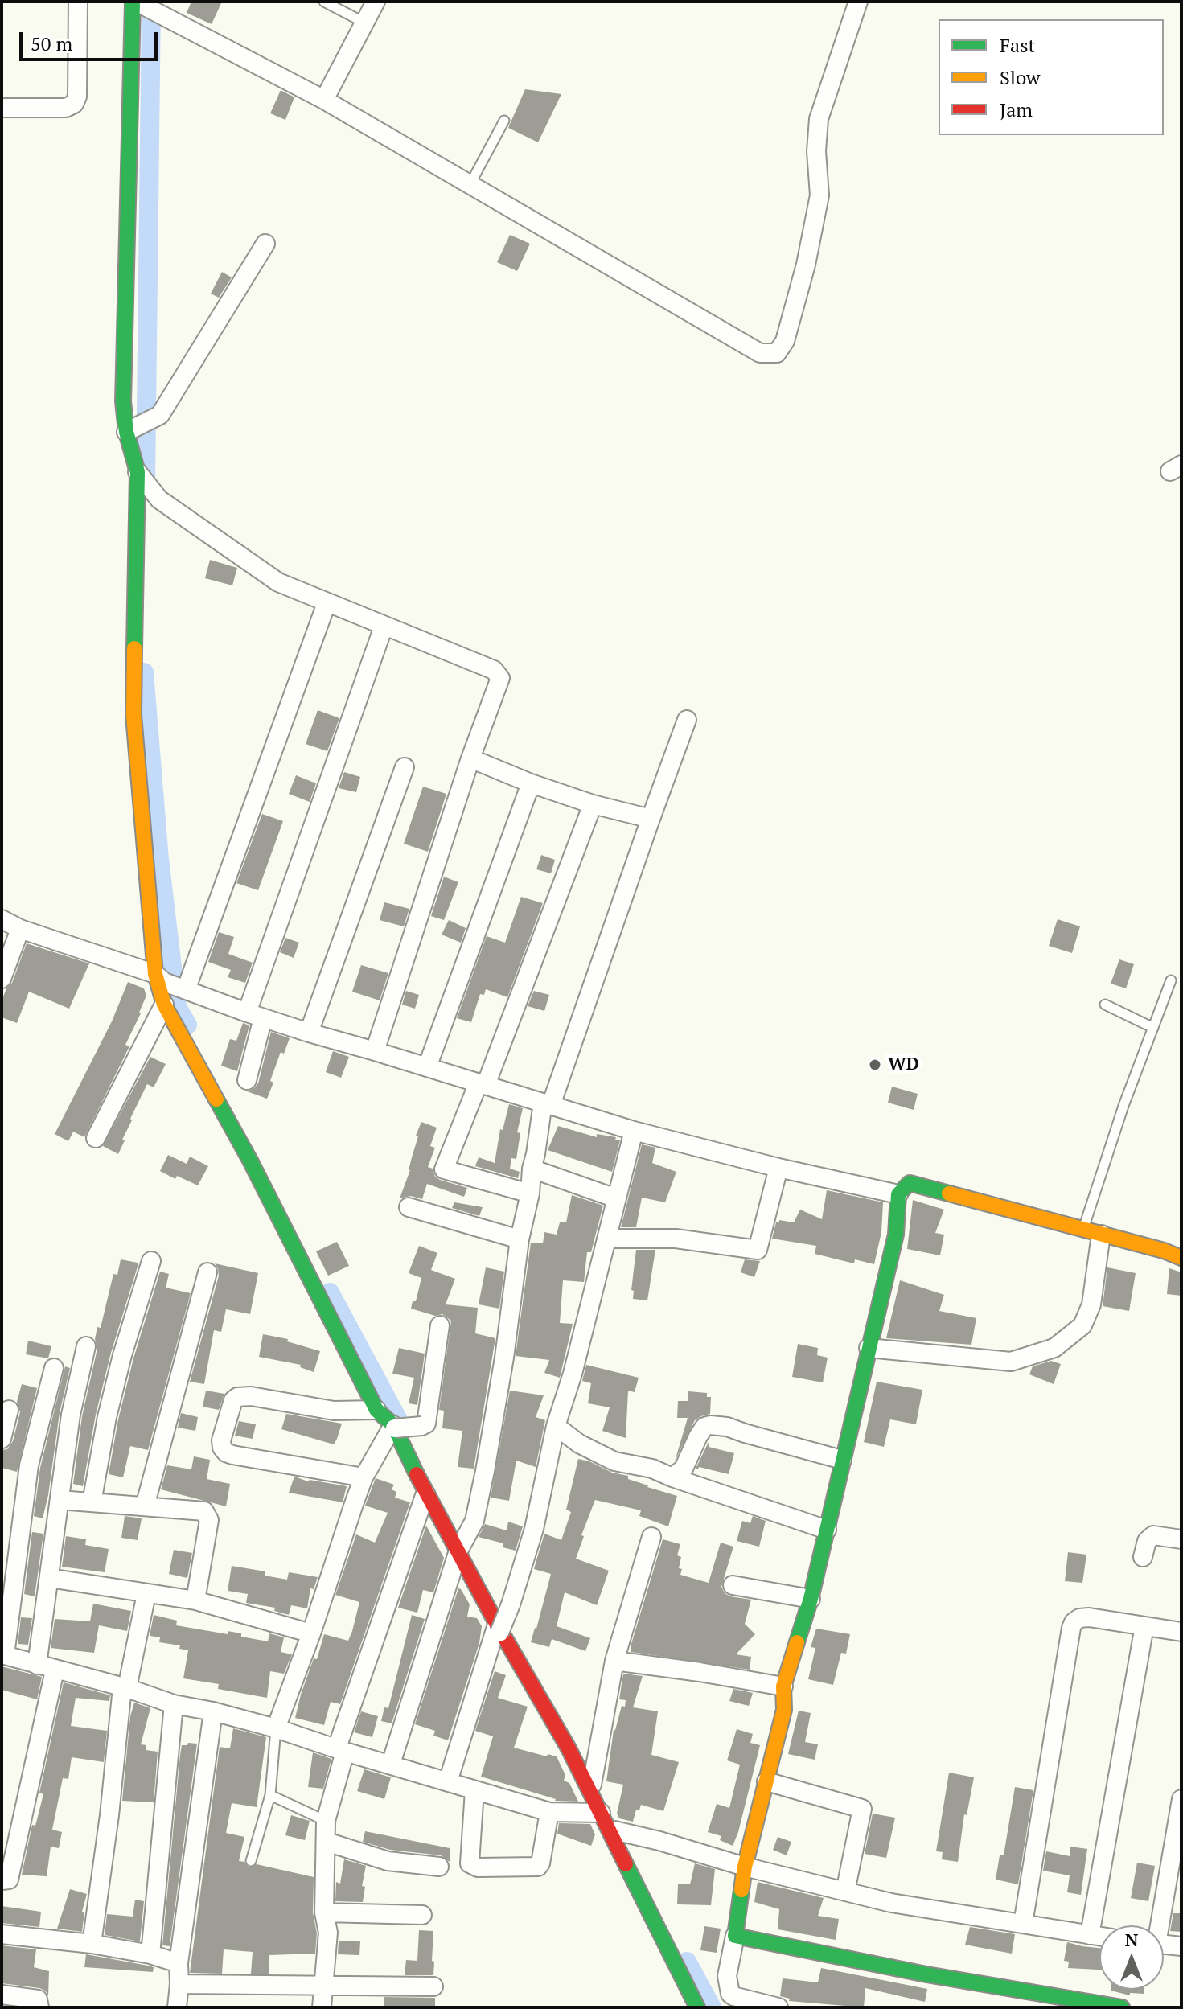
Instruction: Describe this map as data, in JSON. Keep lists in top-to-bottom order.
{
  "places": ["WD"],
  "legend": ["Fast", "Slow", "Jam"],
  "scale_bar": "50 m",
  "north": "top"
}
